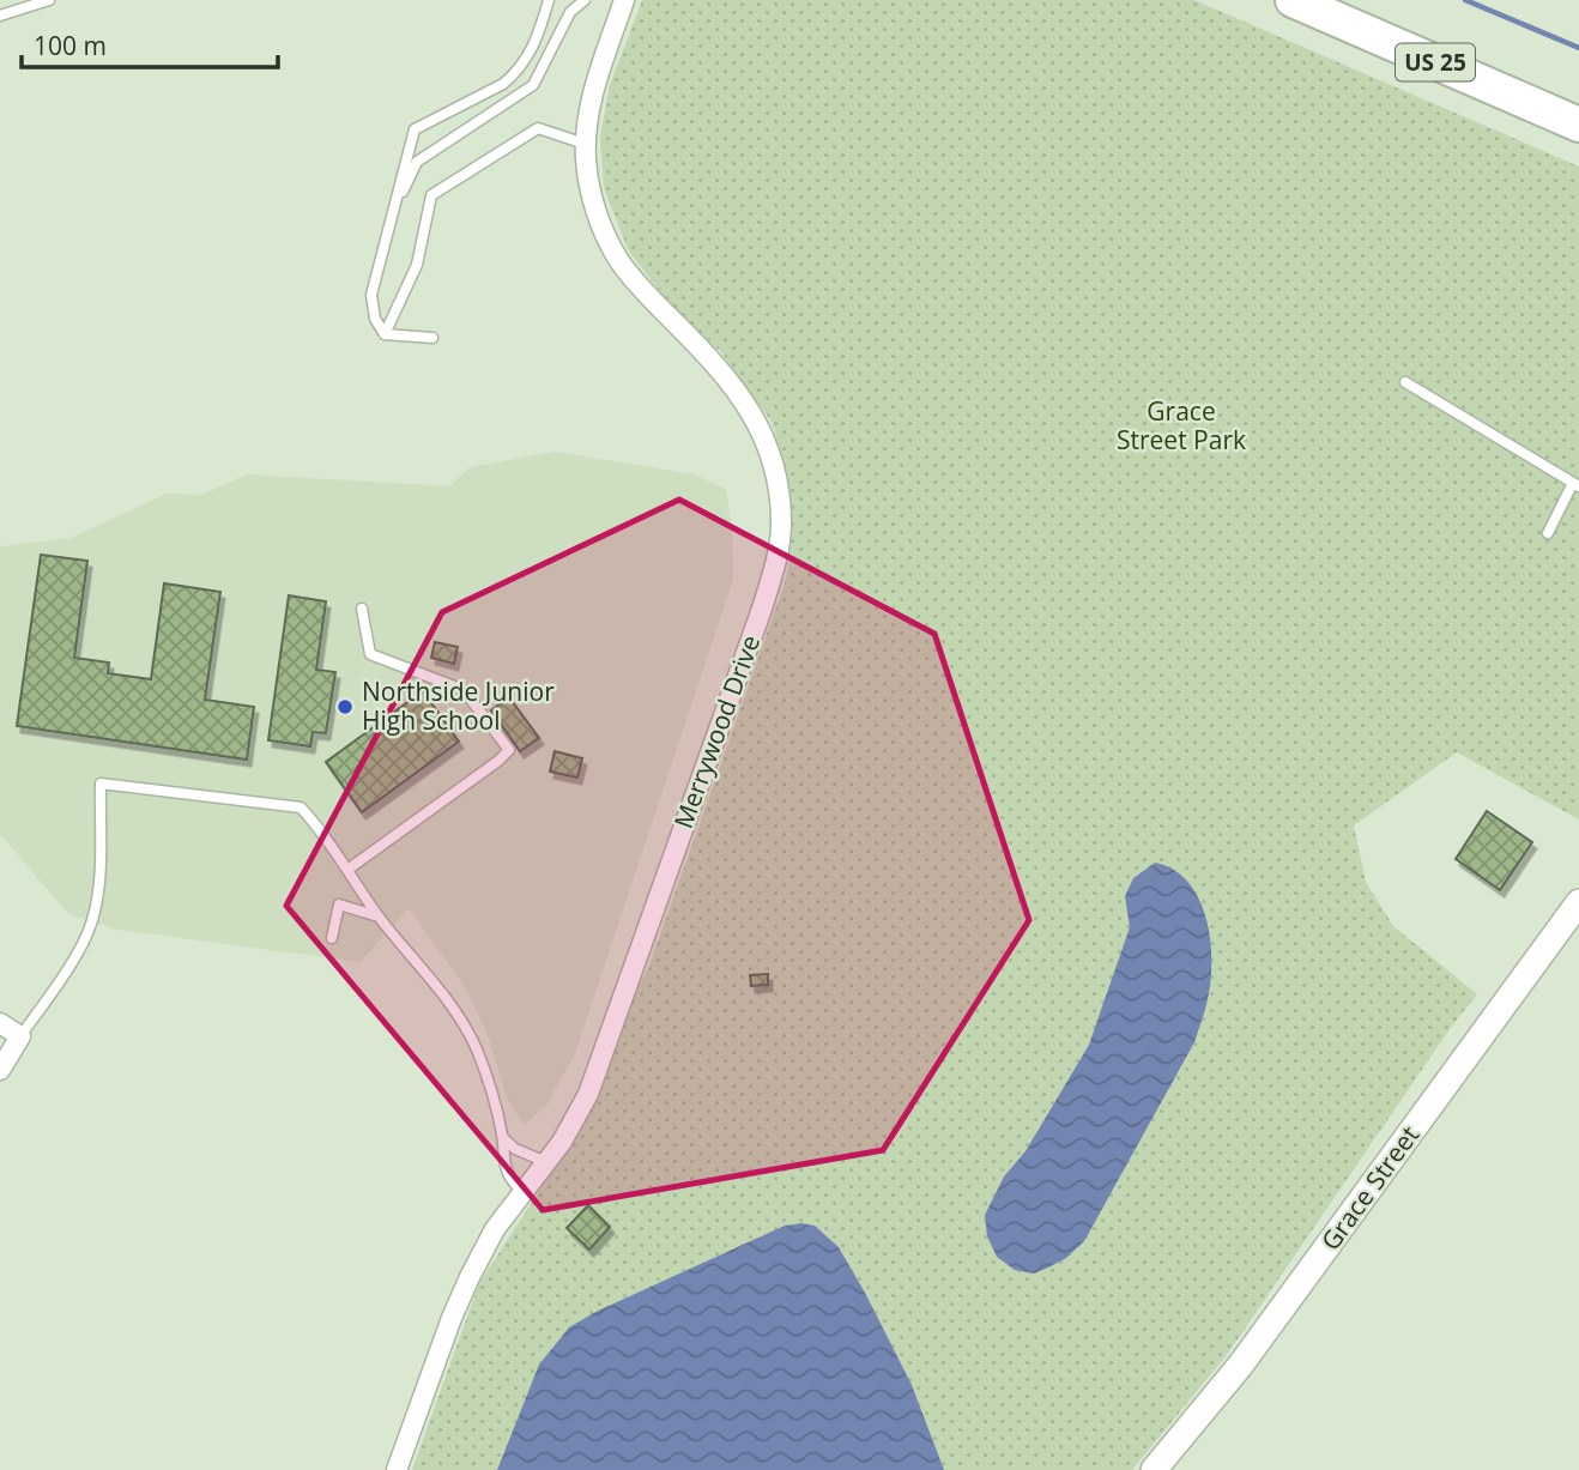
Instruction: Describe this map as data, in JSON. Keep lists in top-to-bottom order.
{
  "streets": {
    "highway": ["US 25"],
    "main road": ["Grace Street"],
    "street": ["Merrywood Drive"]
  },
  "parks": ["Grace Street Park"],
  "places": ["Northside Junior High School"],
  "scale_bar": "100 m"
}
